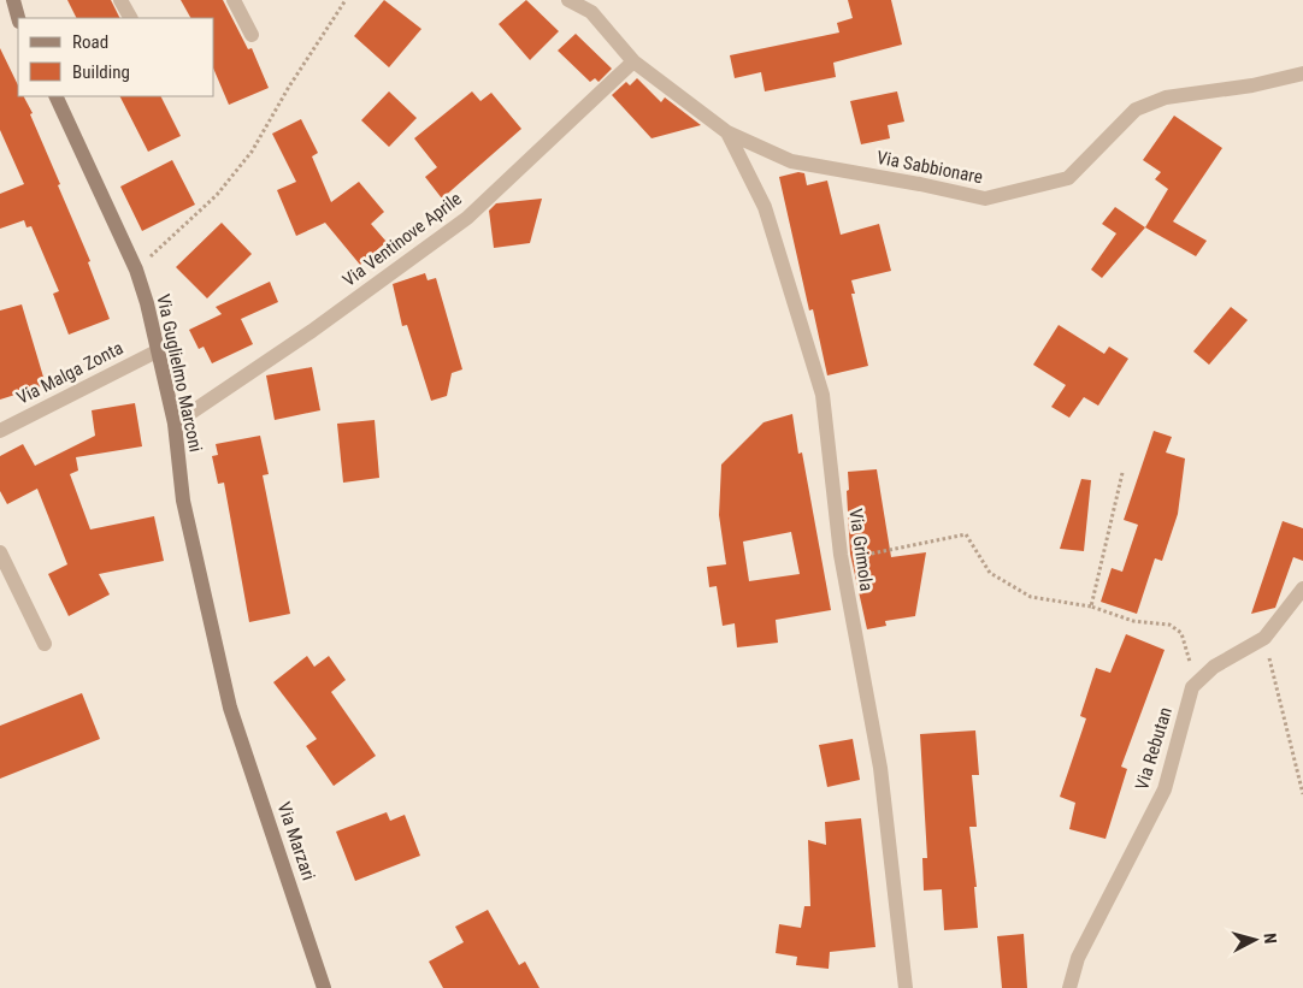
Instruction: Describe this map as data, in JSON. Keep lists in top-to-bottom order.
{
  "streets": {
    "street": [
      "Via Sabbionare",
      "Via Ventinove Aprile",
      "Via Malga Zonta",
      "Via Guglielmo Marconi",
      "Via Grimola",
      "Via Rebutan",
      "Via Marzari"
    ]
  },
  "crossings": [
    ["Via Sabbionare", "Via Ventinove Aprile"],
    ["Via Sabbionare", "Via Grimola"],
    ["Via Ventinove Aprile", "Via Guglielmo Marconi"],
    ["Via Malga Zonta", "Via Guglielmo Marconi"],
    ["Via Guglielmo Marconi", "Via Marzari"]
  ],
  "legend": ["Road", "Building"],
  "north": "right"
}
